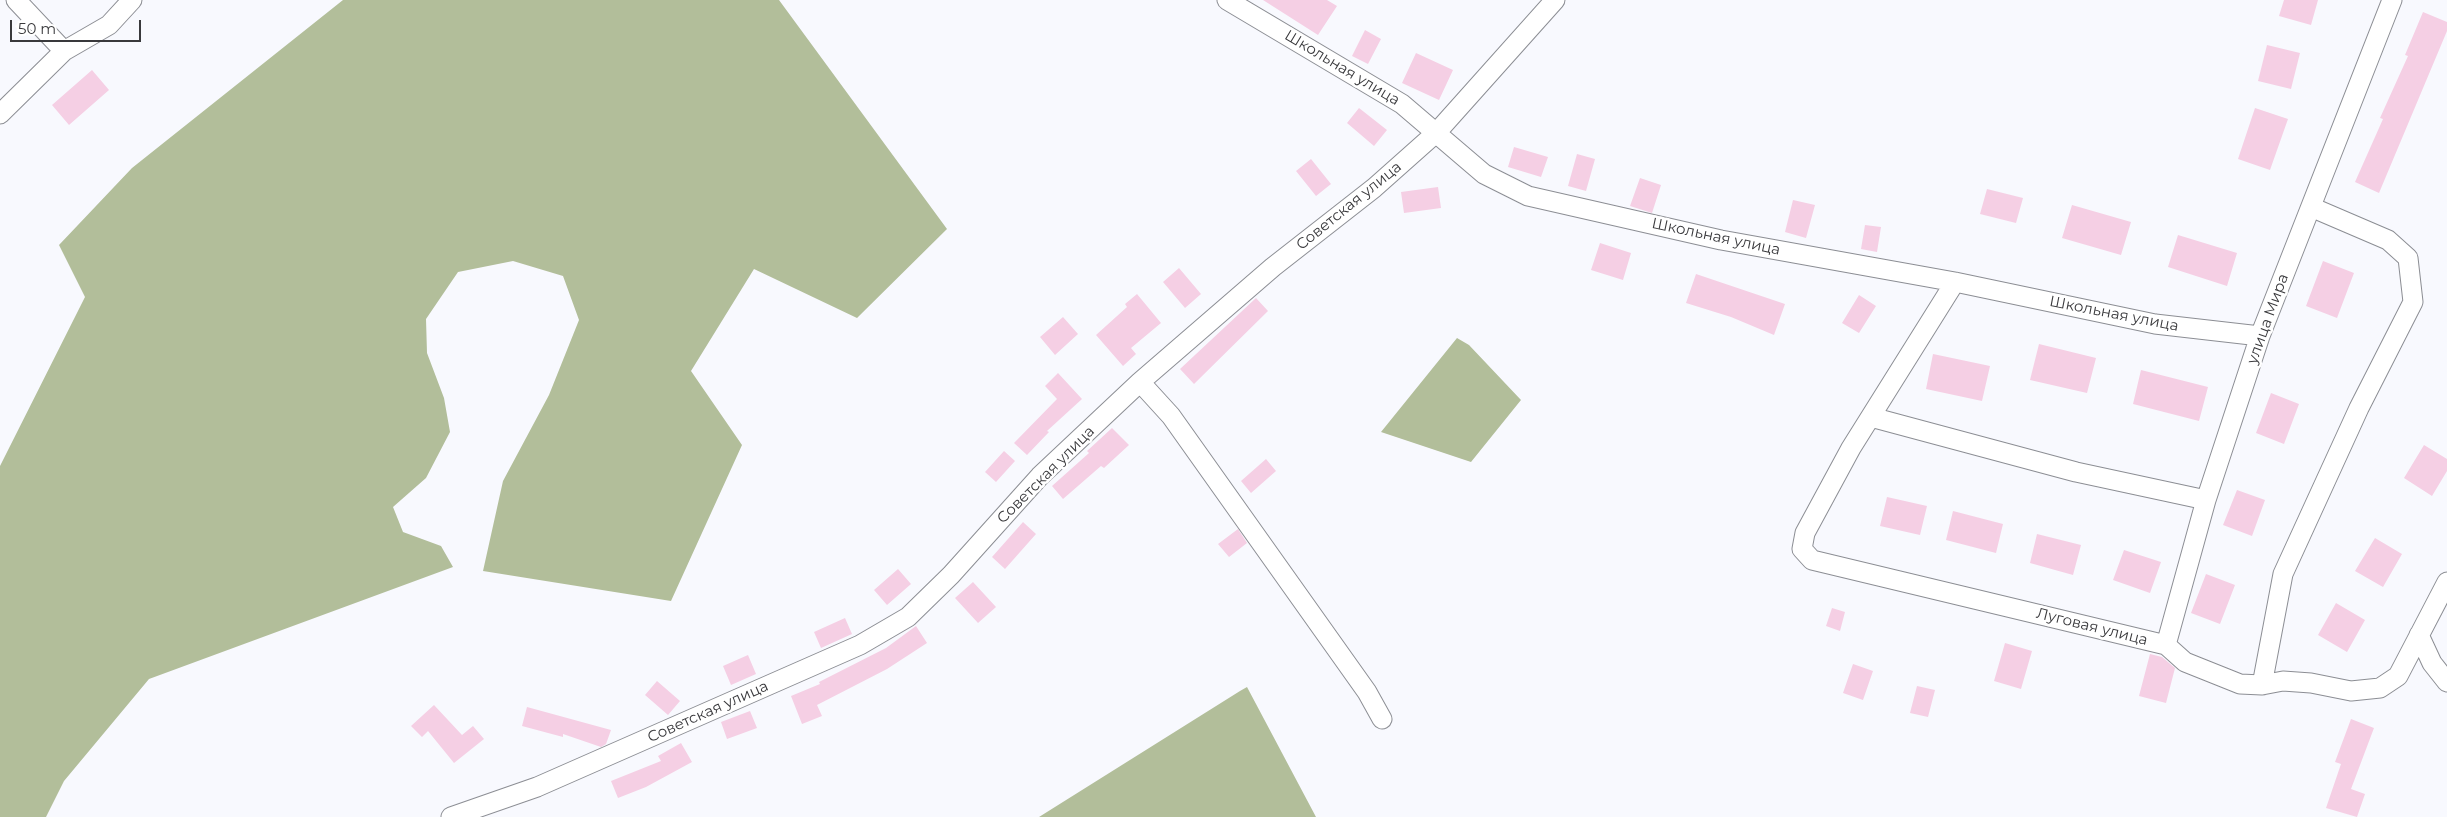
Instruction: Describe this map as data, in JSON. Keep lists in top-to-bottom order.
{
  "streets": {
    "street": [
      "Школьная улица",
      "Советская улица",
      "улица Мира",
      "Луговая улица"
    ]
  },
  "crossings": [
    ["Школьная улица", "Советская улица"],
    ["Школьная улица", "улица Мира"],
    ["улица Мира", "Луговая улица"]
  ],
  "scale_bar": "50 m"
}
